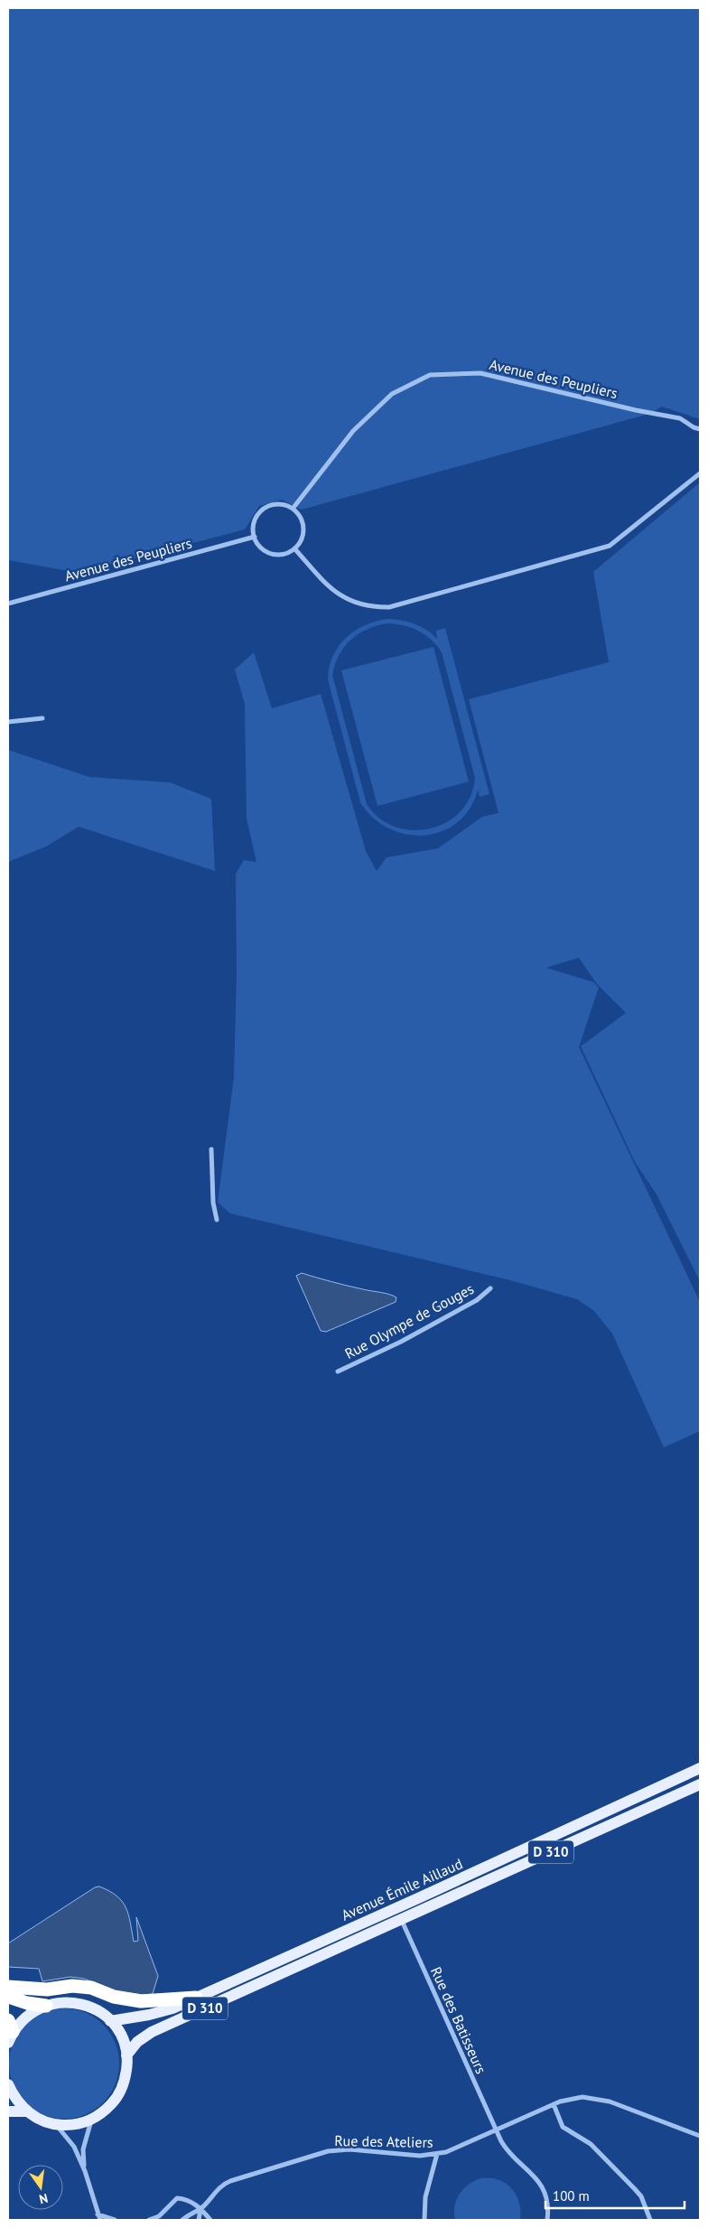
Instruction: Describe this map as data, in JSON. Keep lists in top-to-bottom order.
{
  "streets": {
    "main road": ["D 310", "Avenue Émile Aillaud"],
    "street": [
      "Avenue des Peupliers",
      "Rue Olympe de Gouges",
      "Rue des Batisseurs",
      "Rue des Ateliers"
    ]
  },
  "crossings": [
    ["Avenue Émile Aillaud", "Rue des Batisseurs"],
    ["Rue des Batisseurs", "Rue des Ateliers"]
  ],
  "scale_bar": "100 m",
  "north": "bottom"
}
